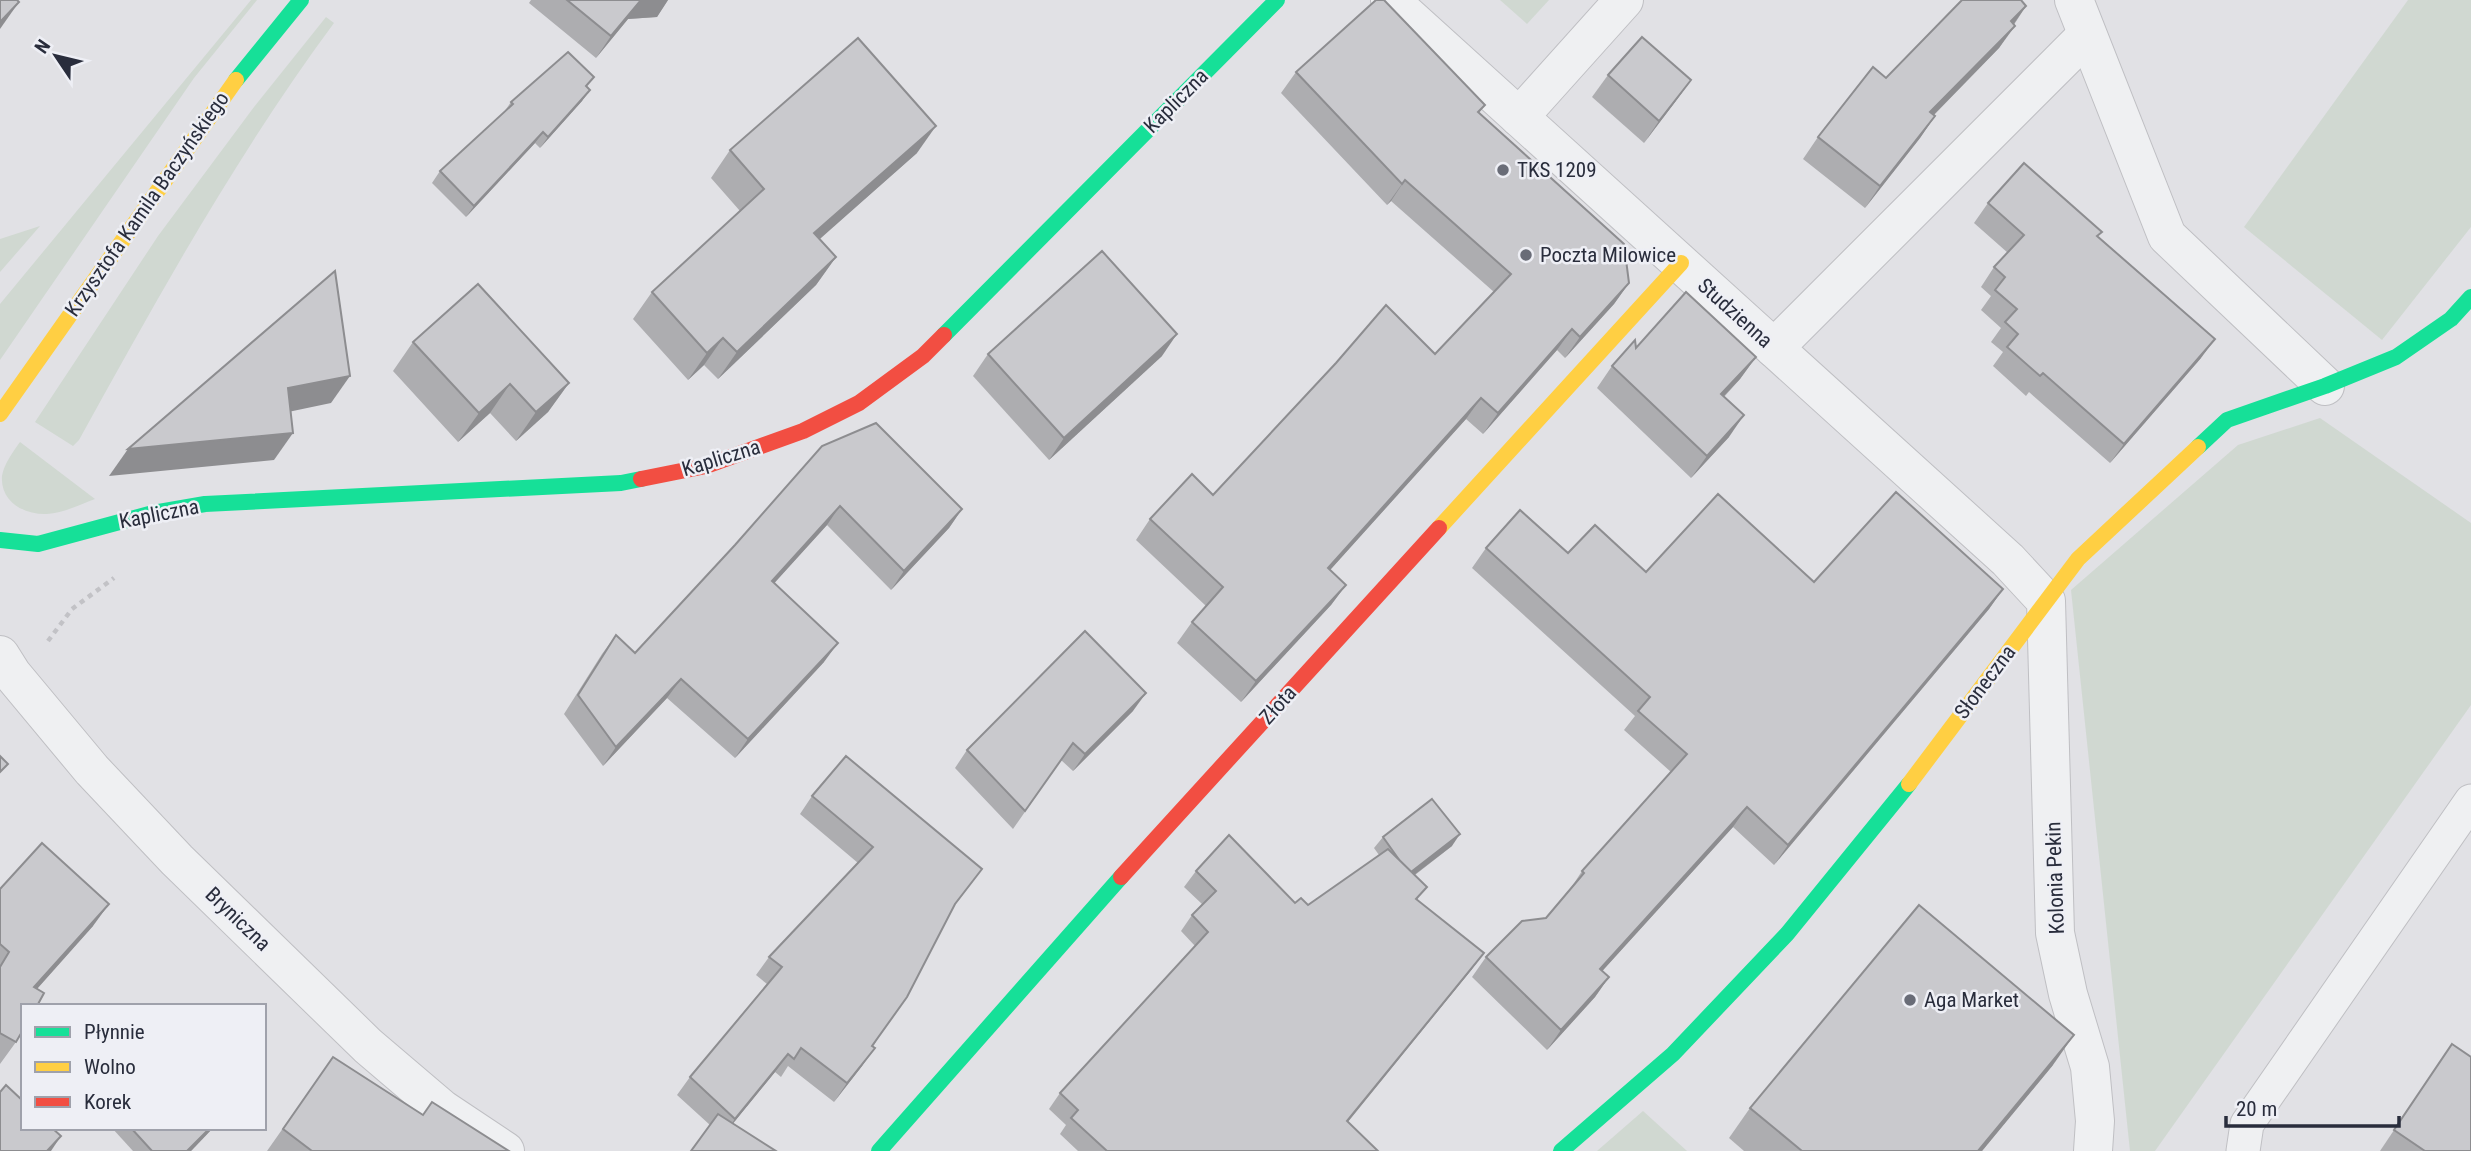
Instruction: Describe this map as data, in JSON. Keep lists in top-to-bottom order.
{
  "streets": {
    "street": [
      "Kapliczna",
      "Krzysztofa Kamila Baczyńskiego",
      "Studzienna",
      "Słoneczna",
      "Złota",
      "Kolonia Pekin",
      "Bryniczna"
    ]
  },
  "crossings": [
    ["Studzienna", "Słoneczna"],
    ["Studzienna", "Złota"],
    ["Studzienna", "Kolonia Pekin"],
    ["Słoneczna", "Kolonia Pekin"]
  ],
  "places": ["TKS 1209", "Poczta Milowice", "Aga Market"],
  "legend": ["Płynnie", "Wolno", "Korek"],
  "scale_bar": "20 m",
  "north": "top left"
}
